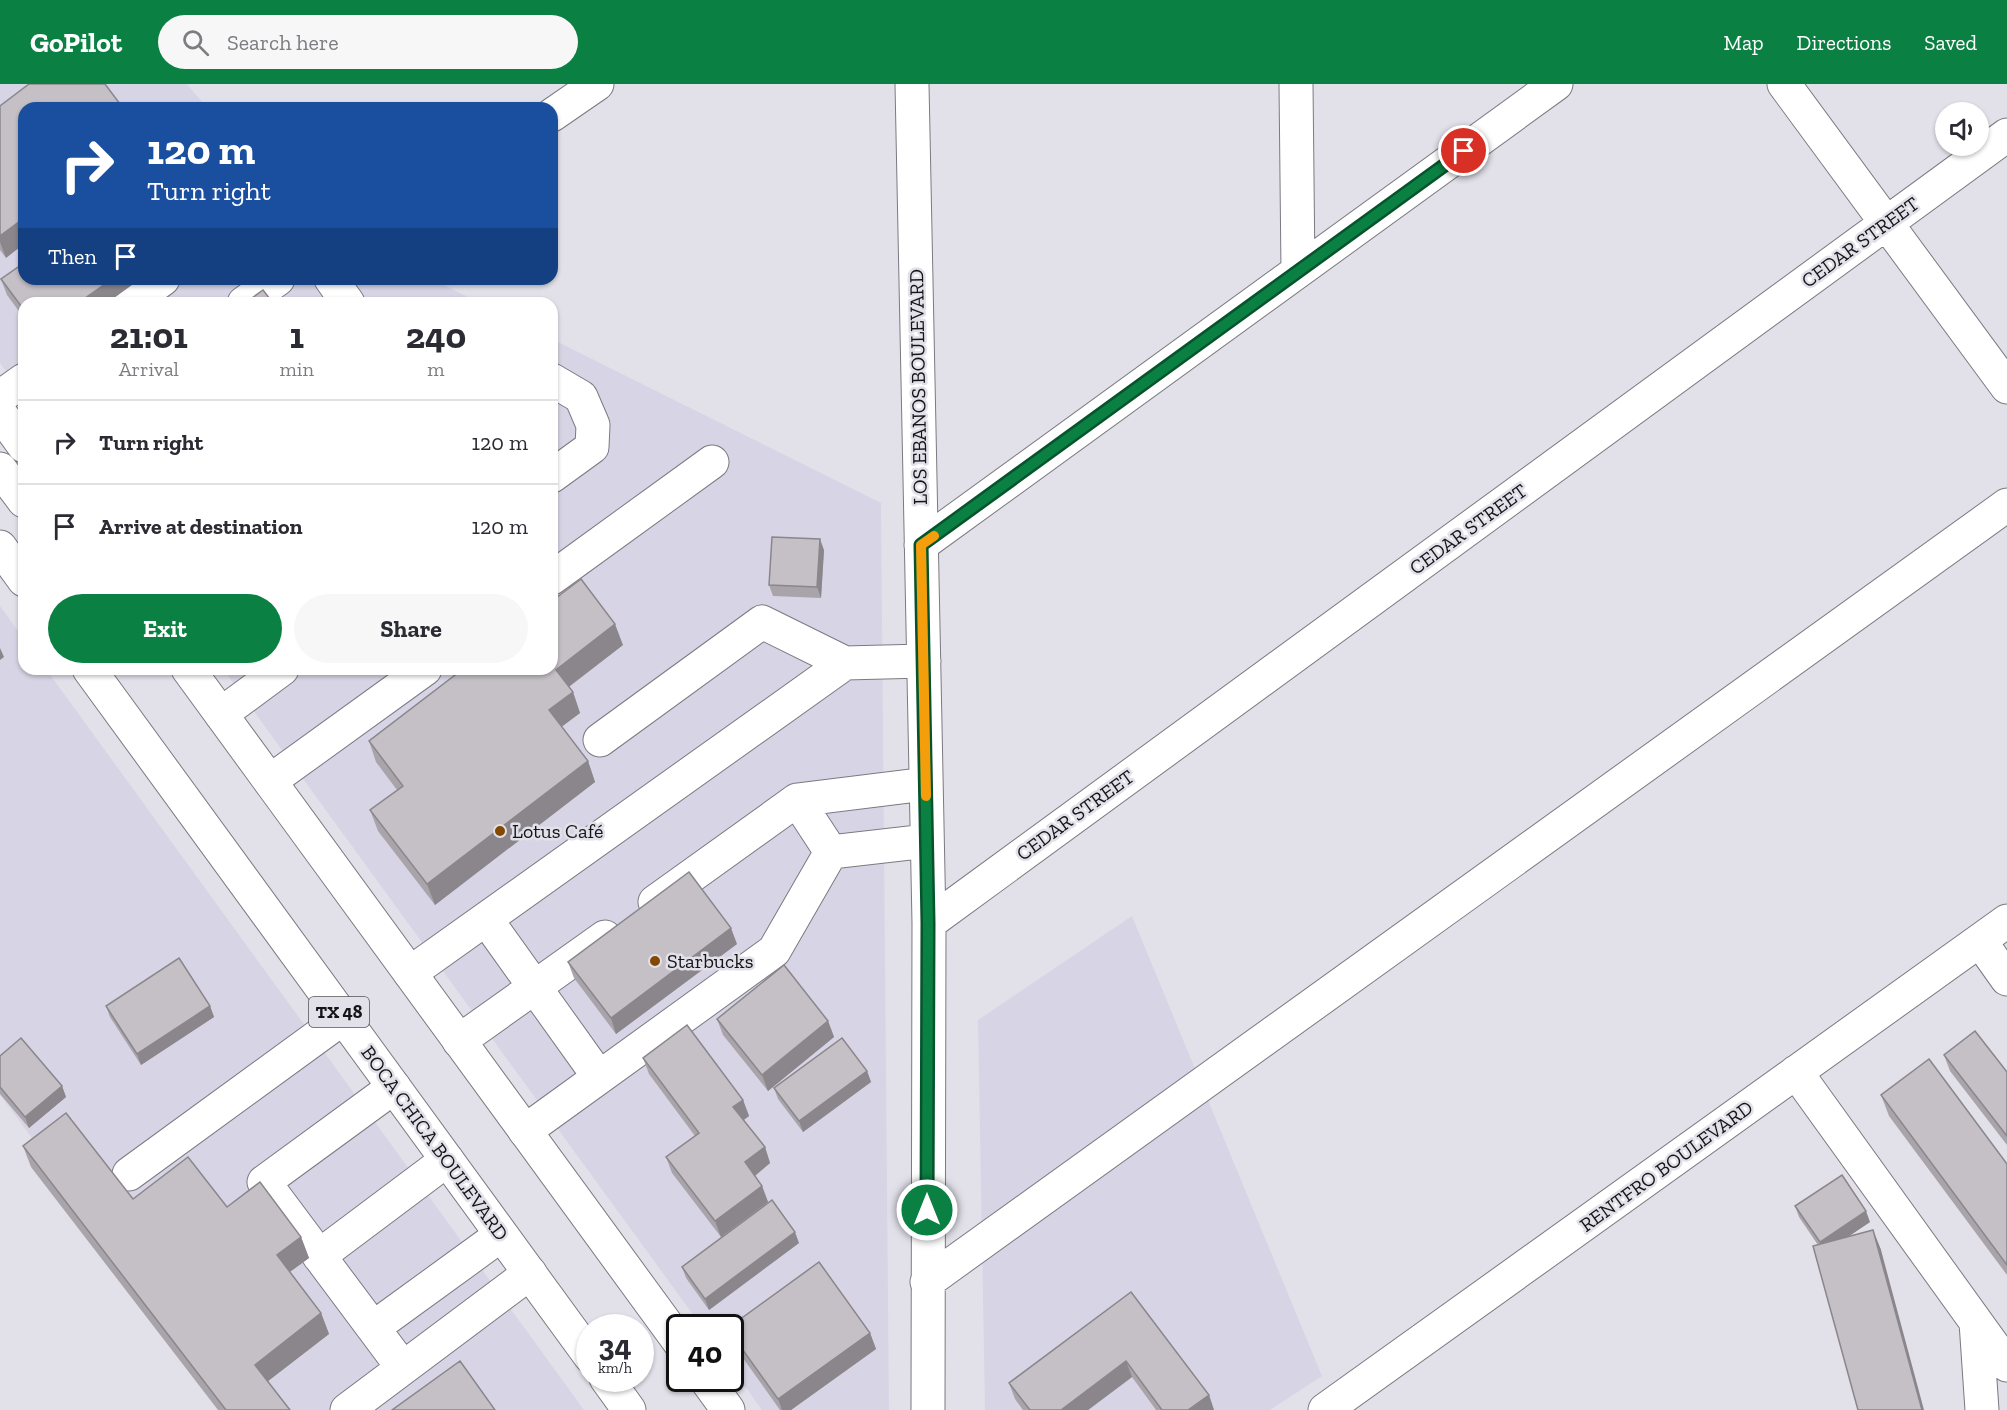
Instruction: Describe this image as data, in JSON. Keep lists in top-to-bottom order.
{
  "streets": {
    "street": [
      "CEDAR STREET",
      "LOS EBANOS BOULEVARD",
      "TX 48",
      "BOCA CHICA BOULEVARD",
      "RENTFRO BOULEVARD"
    ]
  },
  "crossings": [
    ["CEDAR STREET", "LOS EBANOS BOULEVARD"]
  ],
  "places": ["Lotus Café", "Starbucks"],
  "page": {
    "header": "GoPilot",
    "search": "Search here",
    "nav": ["Map", "Directions", "Saved"],
    "turn": ["120 m", "Turn right"],
    "then": "Then",
    "eta": [
      "21:01",
      "Arrival",
      "1",
      "min",
      "240",
      "m"
    ],
    "list": [
      {
        "name": "Turn right",
        "value": "120 m"
      },
      {
        "name": "Arrive at destination",
        "value": "120 m"
      }
    ],
    "buttons": ["Exit", "Share"],
    "speed": "34 km/h",
    "limit": "40"
  }
}
